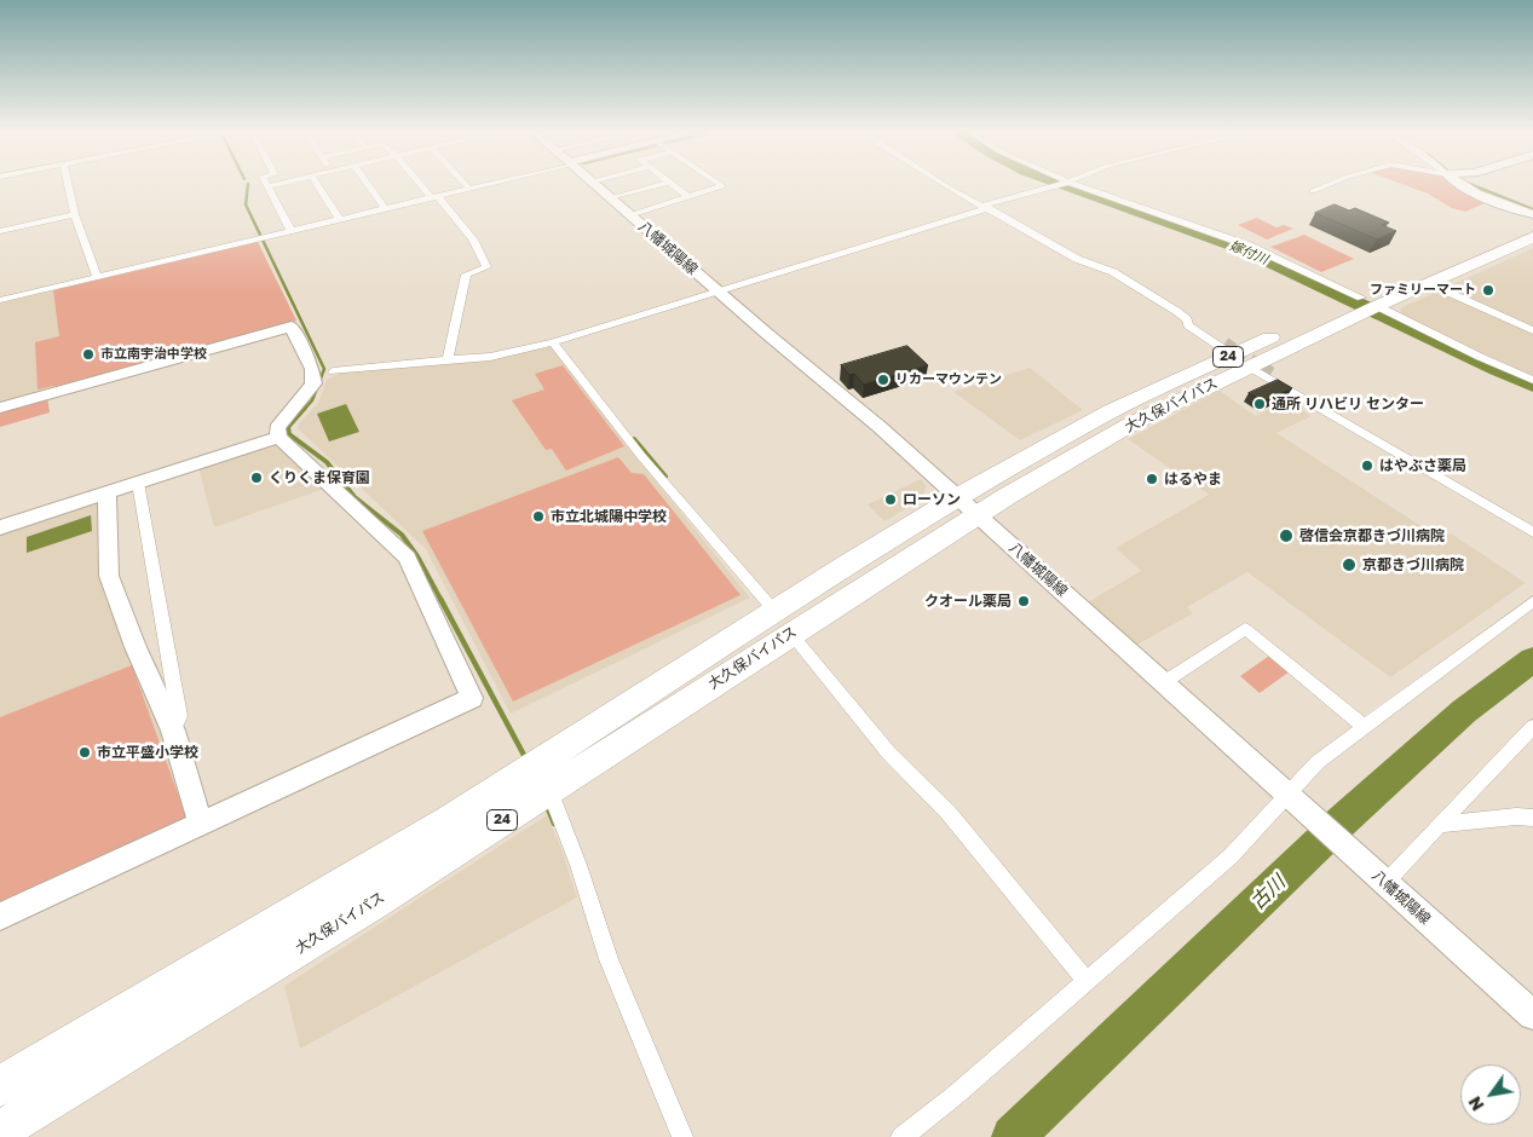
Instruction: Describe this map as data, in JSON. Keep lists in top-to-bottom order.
{
  "streets": {
    "highway": ["24", "大久保バイパス"],
    "street": ["八幡城陽線"]
  },
  "crossings": [
    ["八幡城陽線", "大久保バイパス"]
  ],
  "water": ["嫁付川", "古川"],
  "places": [
    "ファミリーマート",
    "市立南宇治中学校",
    "リカーマウンテン",
    "通所 リハビリ センター",
    "はやぶさ薬局",
    "くりくま保育園",
    "はるやま",
    "ローソン",
    "市立北城陽中学校",
    "啓信会京都きづ川病院",
    "京都きづ川病院",
    "クオール薬局",
    "市立平盛小学校"
  ],
  "north": "bottom left"
}
